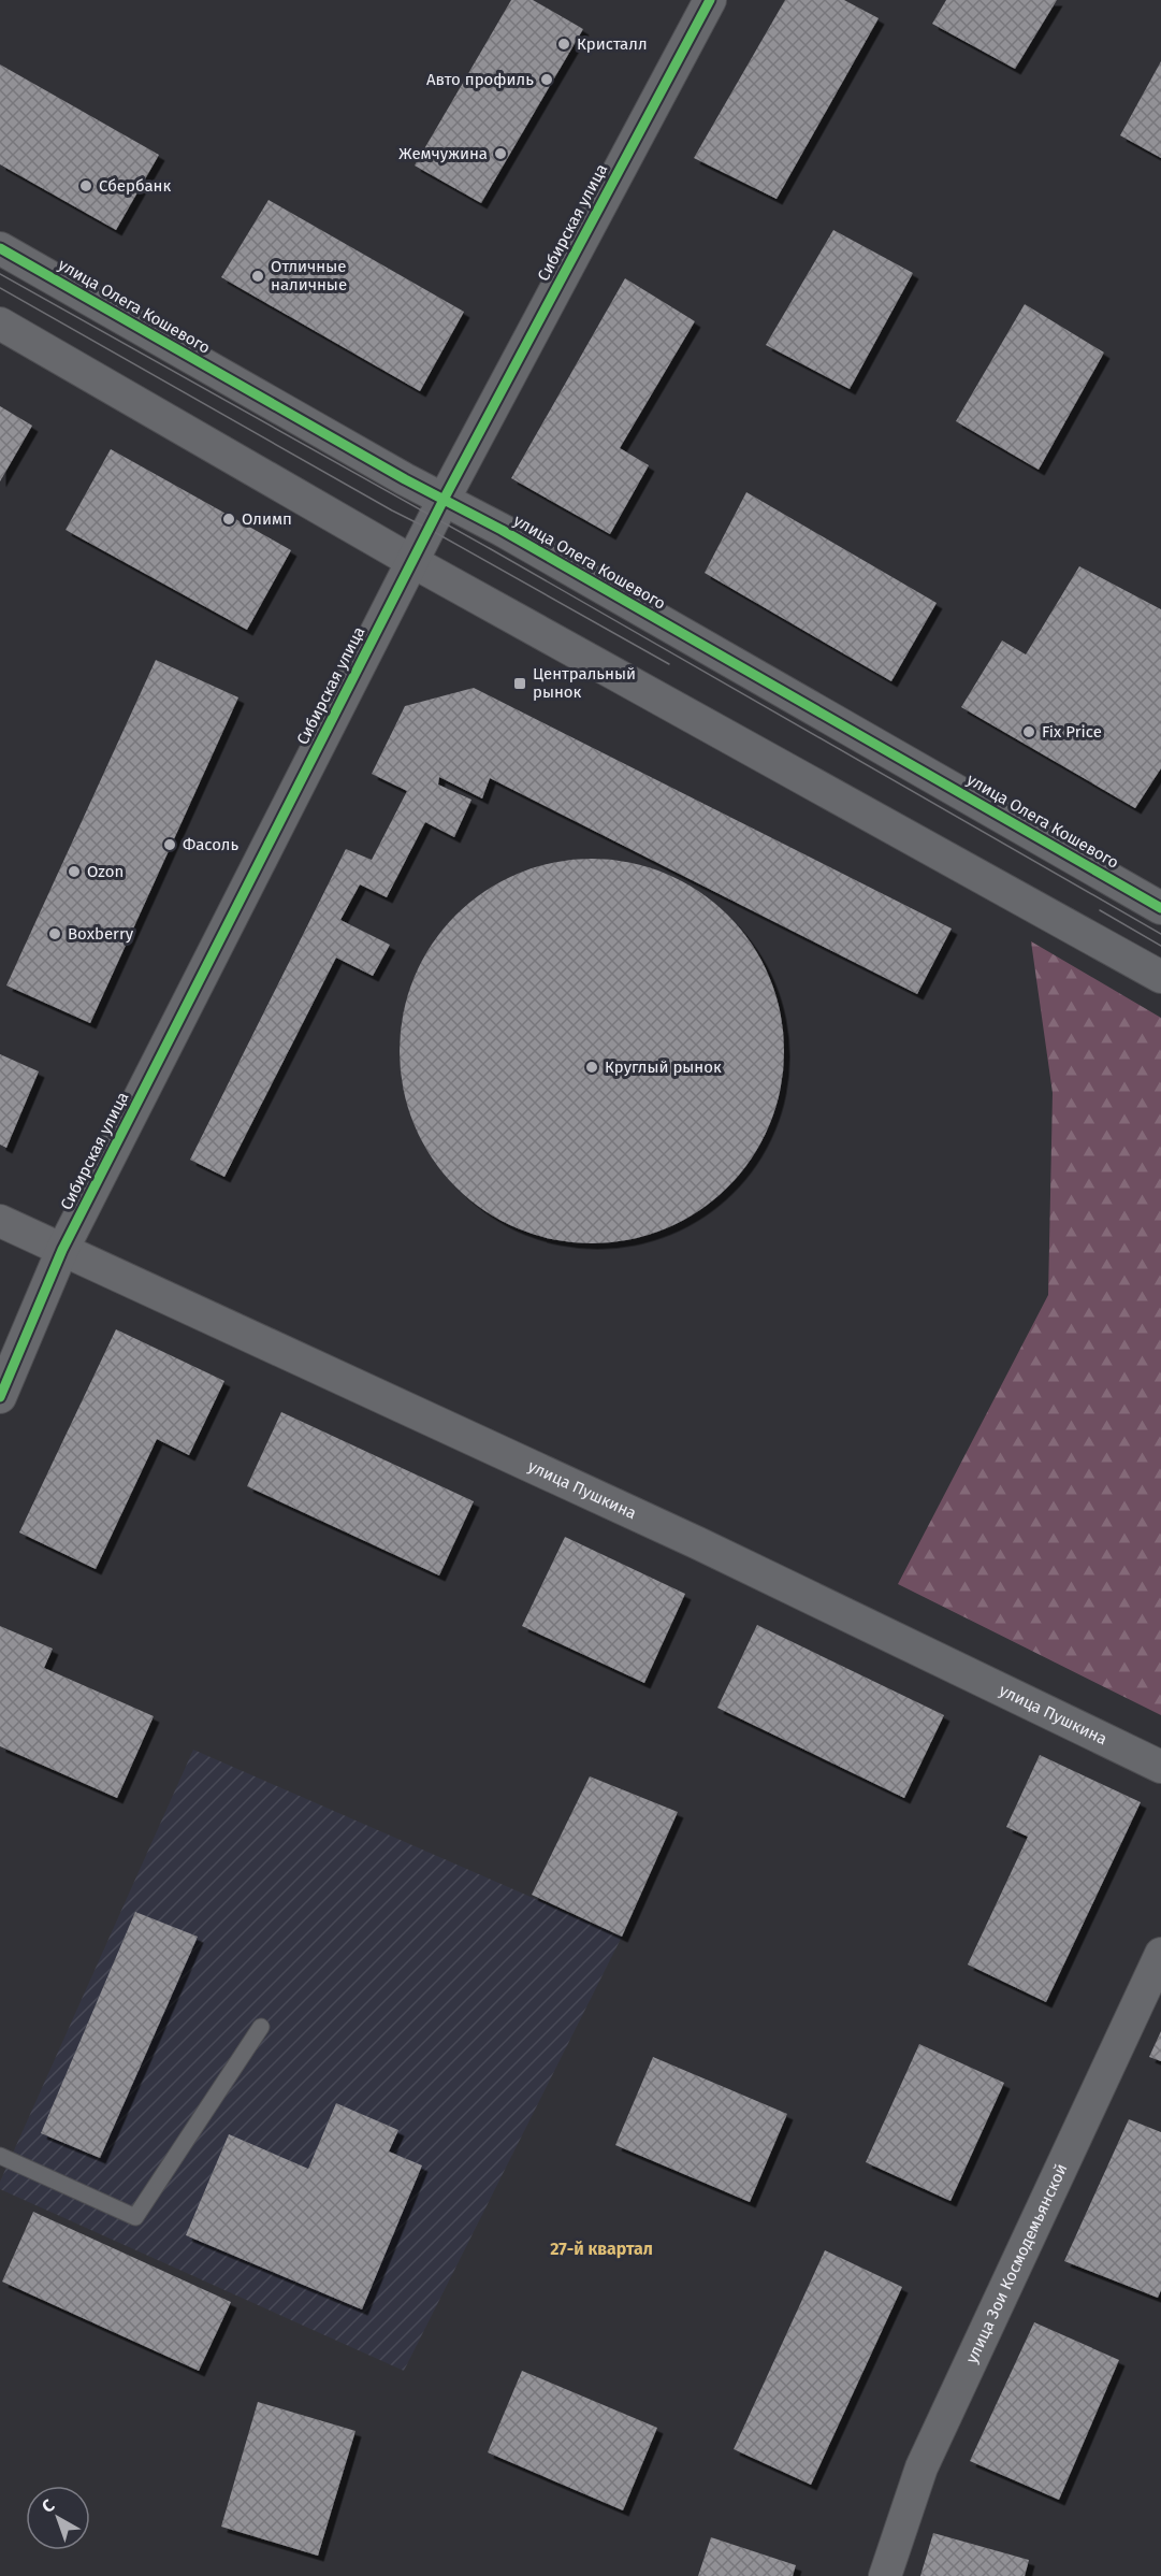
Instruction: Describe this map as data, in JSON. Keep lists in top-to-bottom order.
{
  "streets": {
    "street": [
      "Сибирская улица",
      "улица Олега Кошевого",
      "улица Пушкина",
      "улица Зои Космодемьянской"
    ]
  },
  "crossings": [
    ["Сибирская улица", "улица Олега Кошевого"],
    ["Сибирская улица", "улица Пушкина"]
  ],
  "districts": ["27-й квартал"],
  "places": {
    "other": [
      "Кристалл",
      "Авто профиль",
      "Жемчужина",
      "Сбербанк",
      "Отличные наличные",
      "Олимп",
      "Fix Price",
      "Фасоль",
      "Ozon",
      "Boxberry",
      "Круглый рынок"
    ],
    "transit": ["Центральный рынок"]
  },
  "north": "top left"
}
